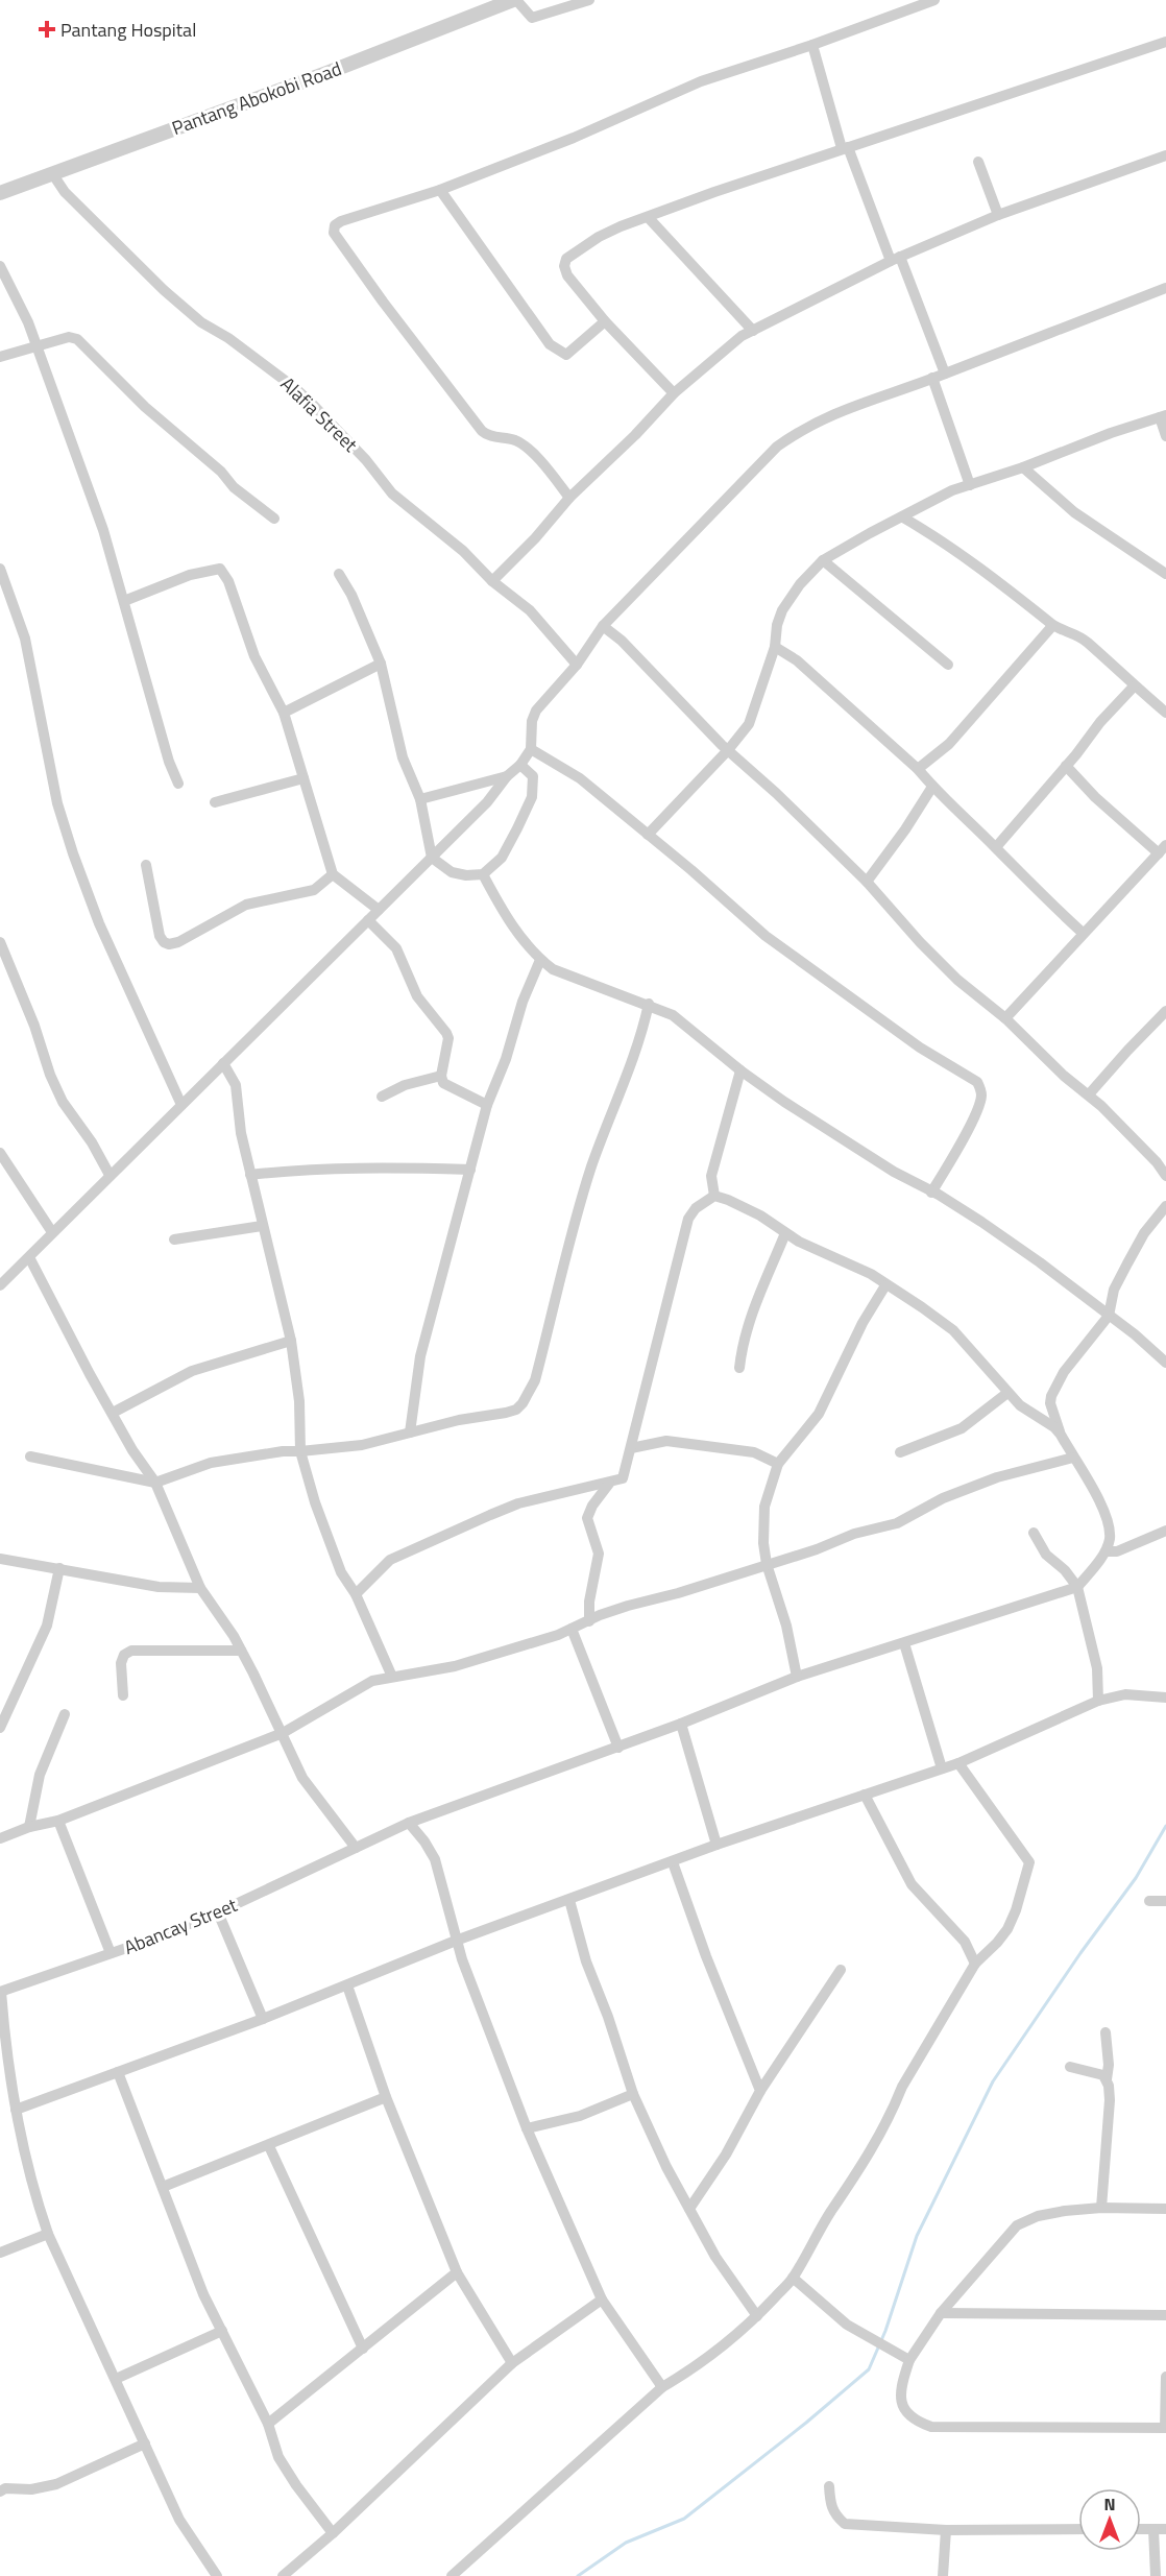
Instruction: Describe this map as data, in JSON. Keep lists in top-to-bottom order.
{
  "streets": {
    "street": ["Pantang Abokobi Road", "Alafia Street", "Abancay Street"]
  },
  "crossings": [
    ["Pantang Abokobi Road", "Alafia Street"]
  ],
  "places": {
    "health": ["Pantang Hospital"]
  },
  "north": "top"
}
